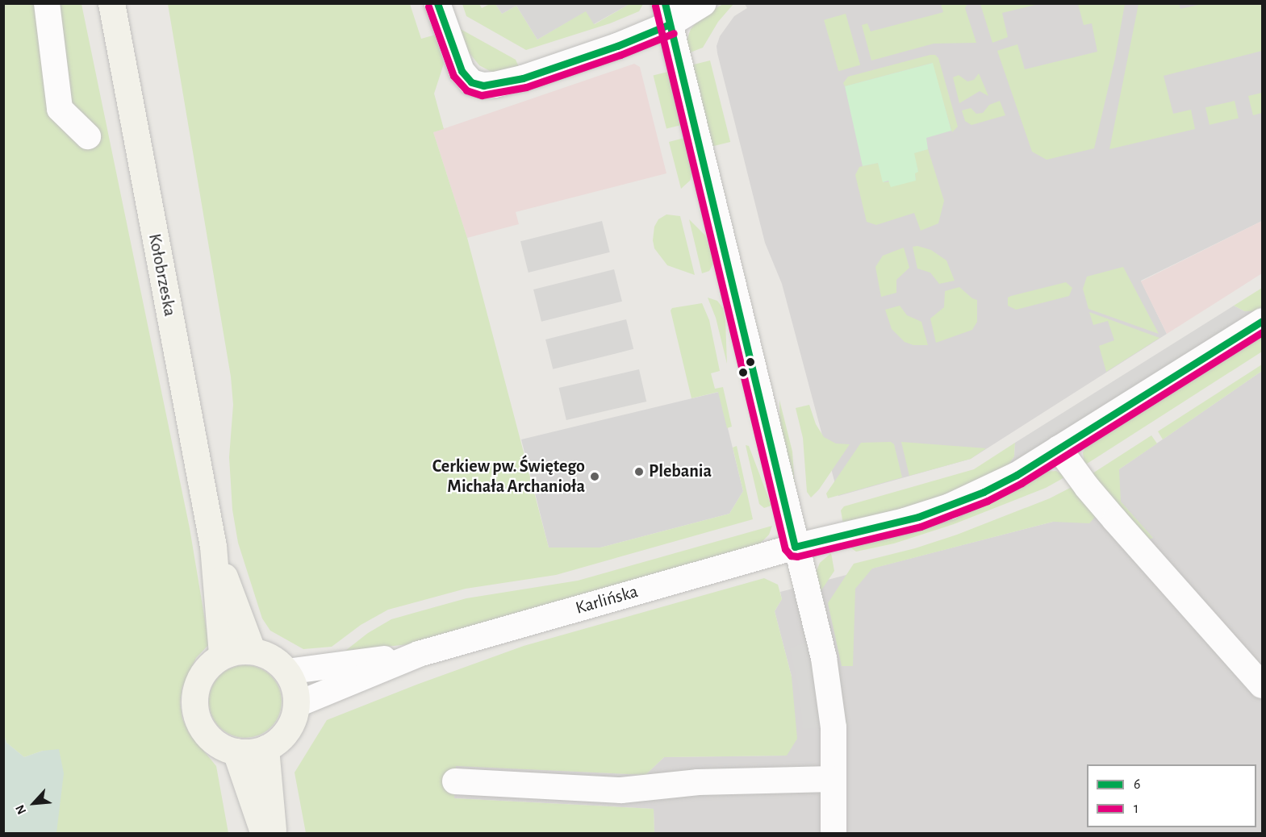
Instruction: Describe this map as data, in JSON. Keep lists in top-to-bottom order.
{
  "streets": {
    "main road": ["Kołobrzeska"],
    "street": ["Karlińska"]
  },
  "crossings": [
    ["Kołobrzeska", "Karlińska"]
  ],
  "places": ["Plebania", "Cerkiew pw. Świętego Michała Archanioła"],
  "lines": ["transit line 6", "transit line 1"],
  "legend": ["6", "1"],
  "north": "bottom left"
}
